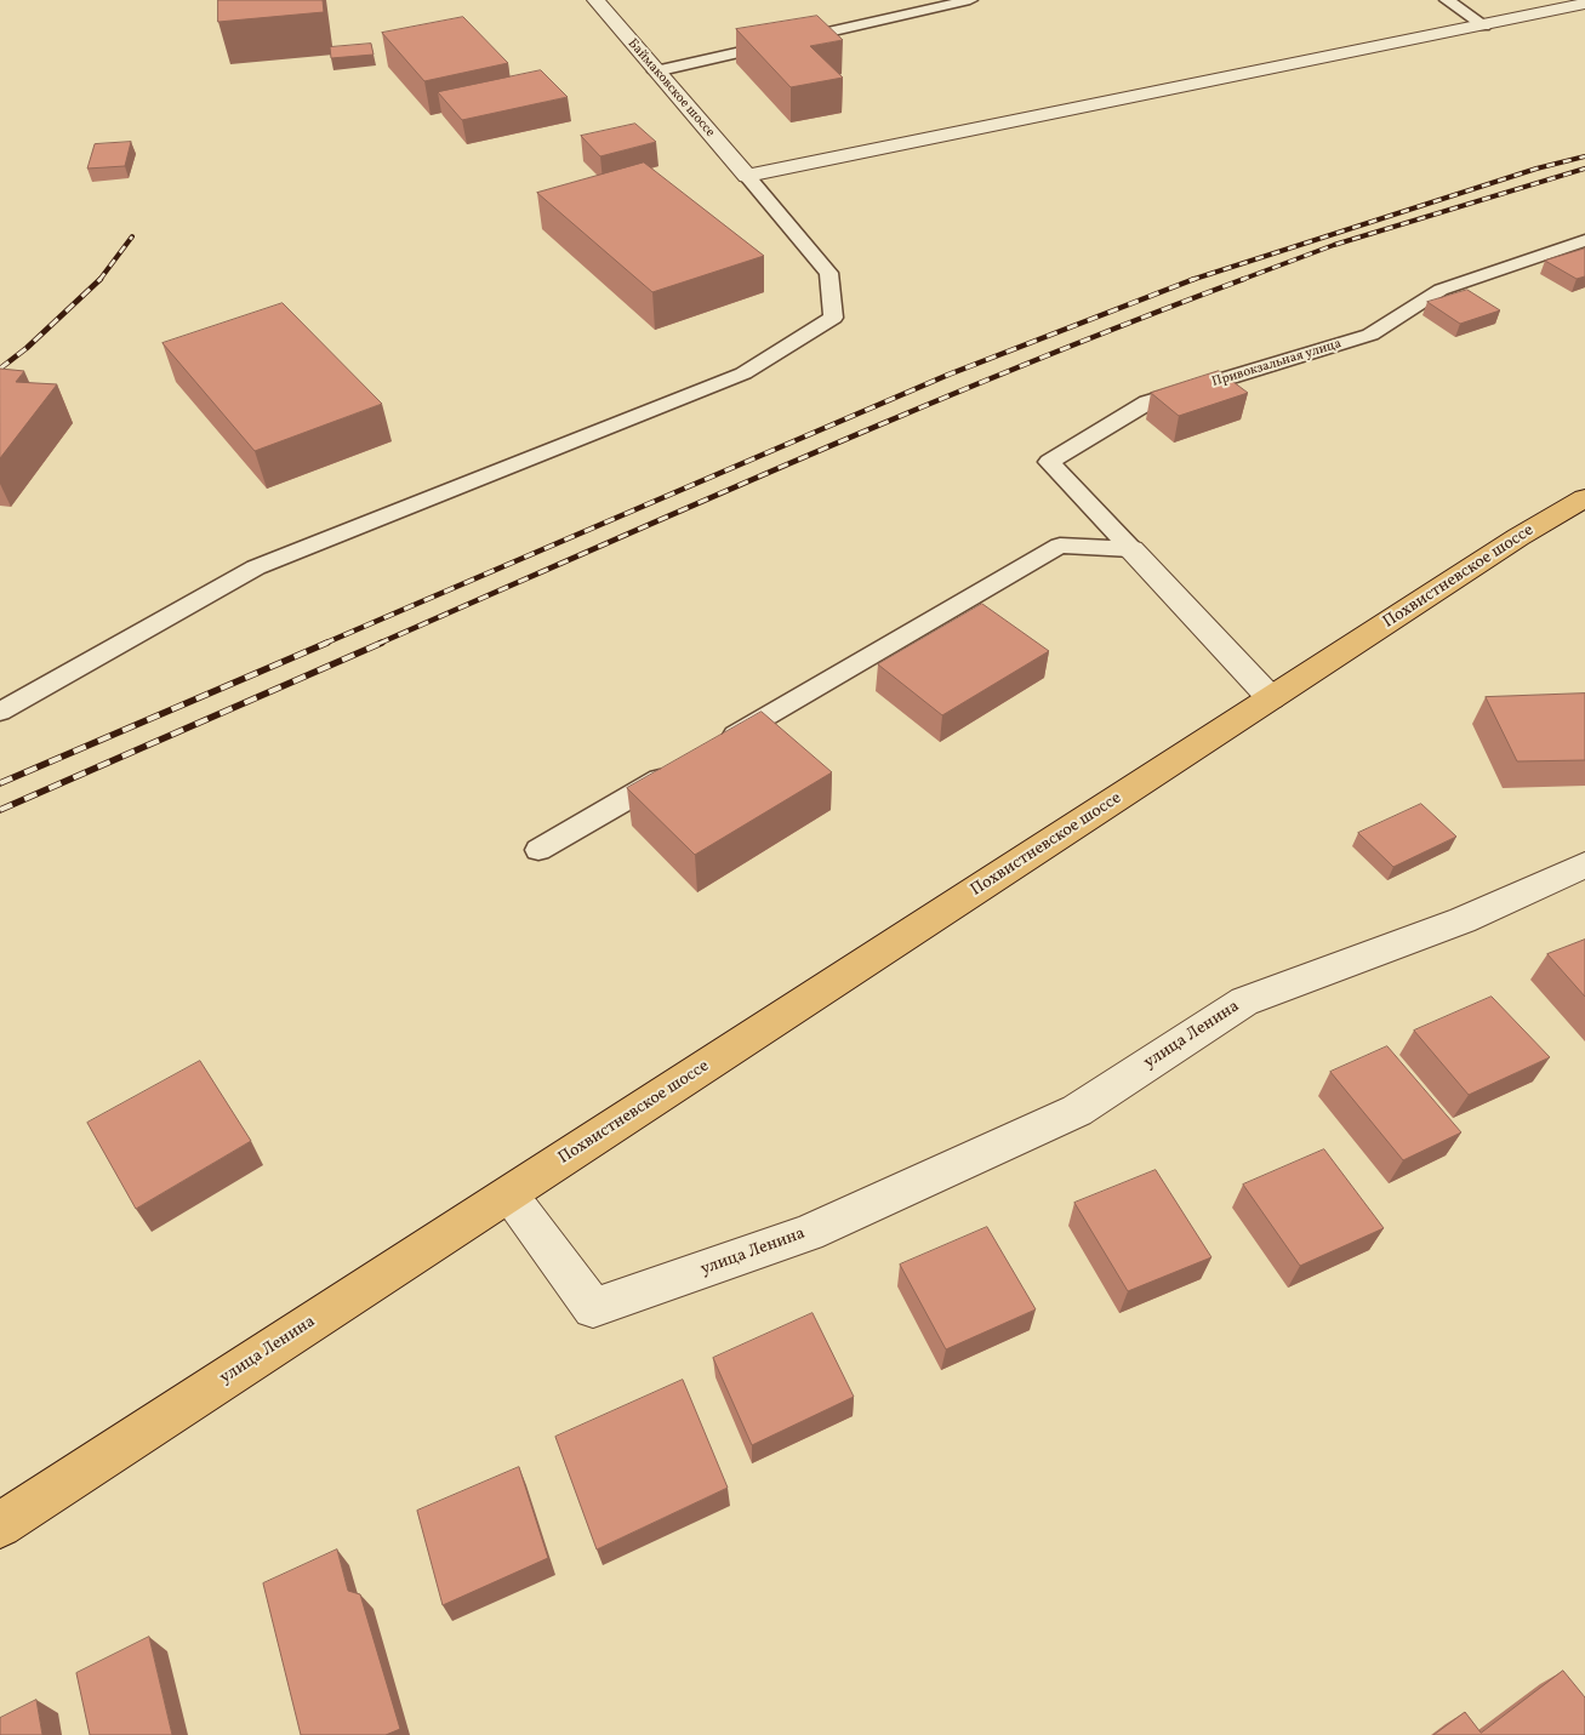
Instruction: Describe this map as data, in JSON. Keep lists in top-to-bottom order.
{
  "streets": {
    "main road": ["Похвистневское шоссе", "улица Ленина"],
    "street": ["Баймаковское шоссе"],
    "lane": ["Привокзальная улица"]
  },
  "crossings": [
    ["Похвистневское шоссе", "улица Ленина"]
  ]
}
